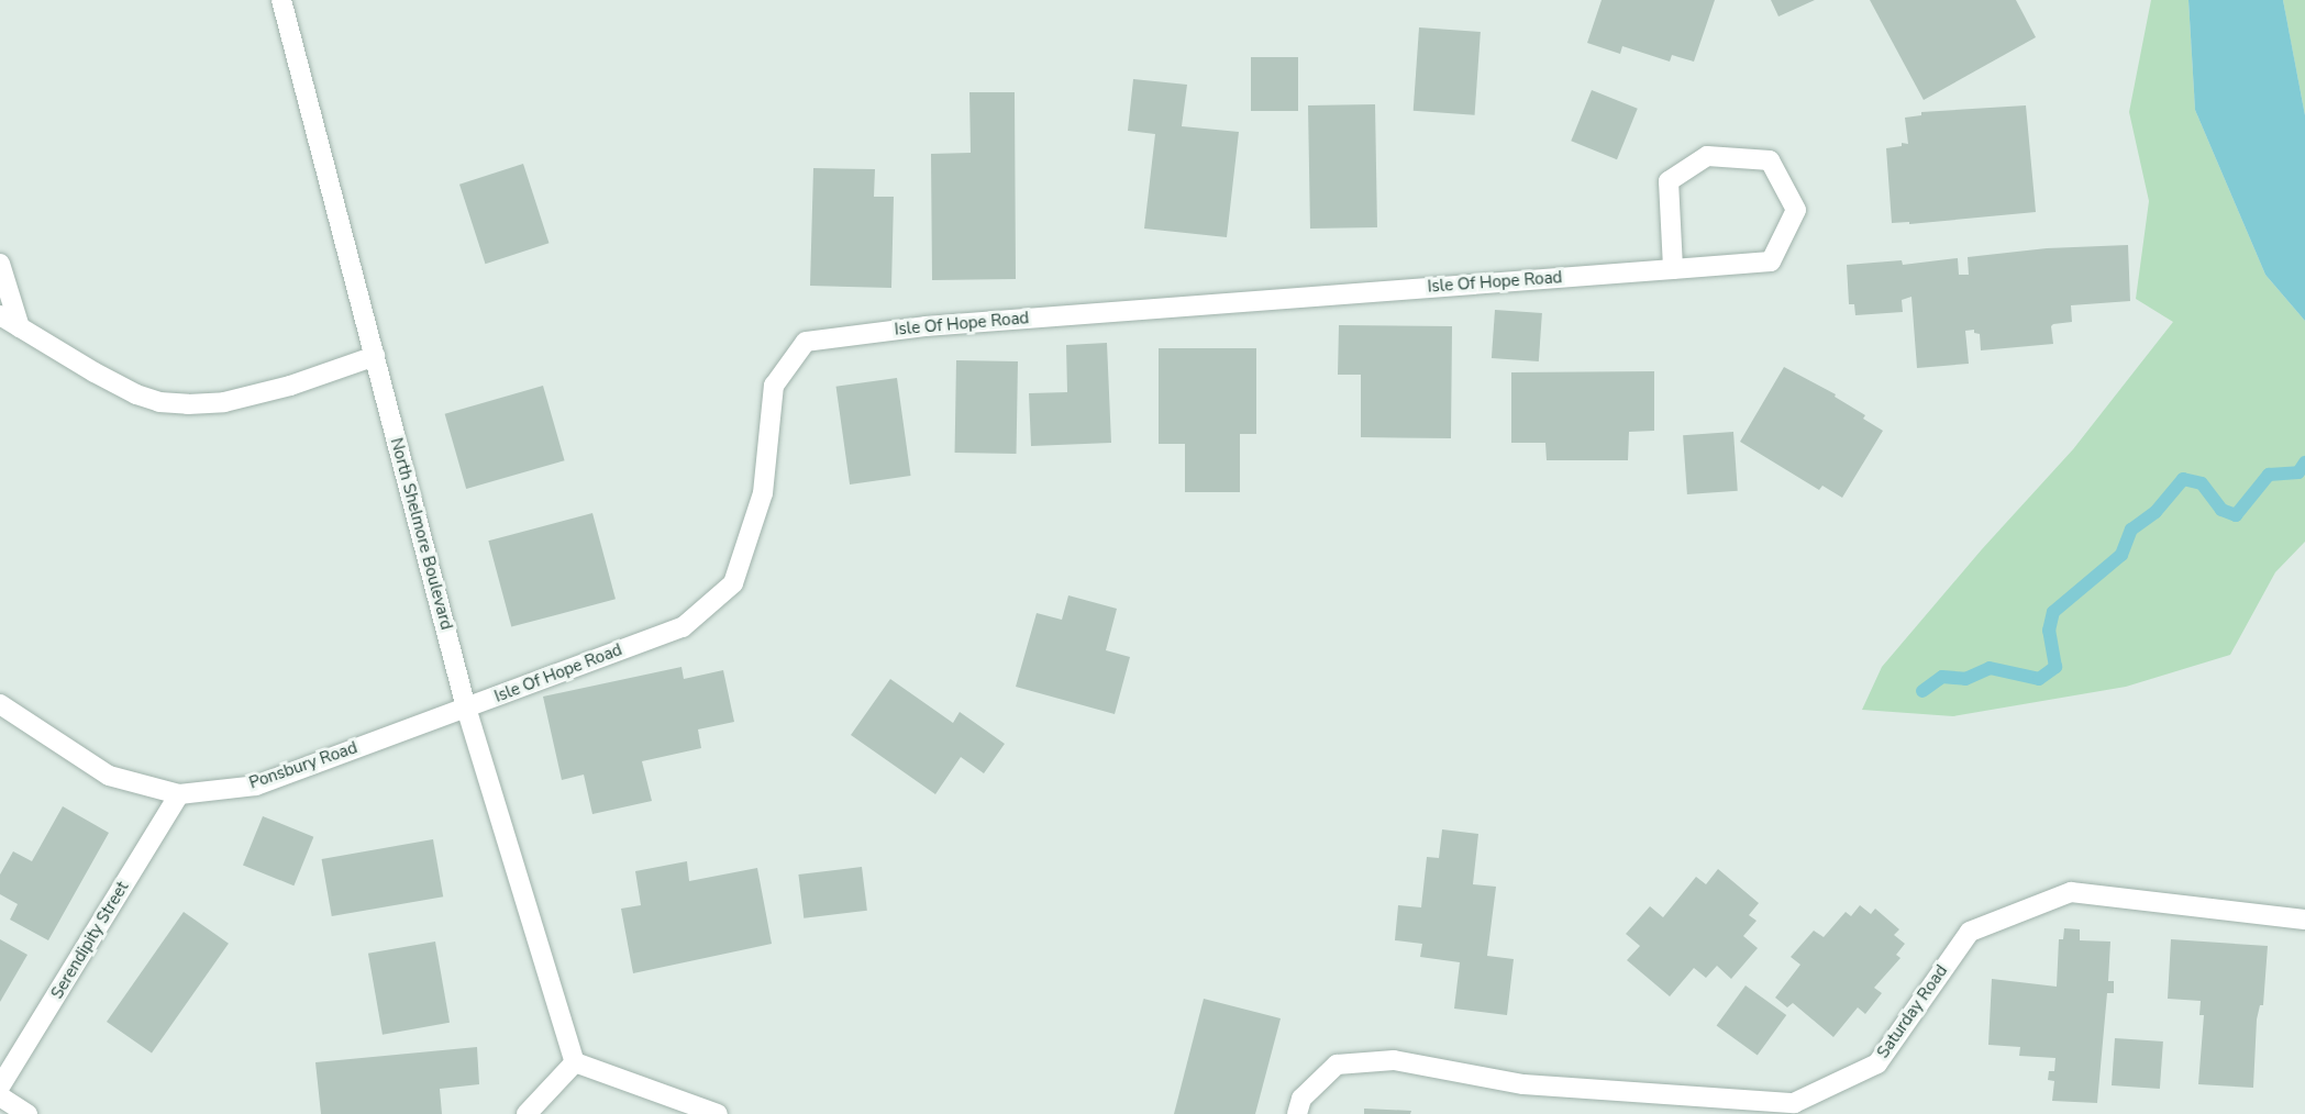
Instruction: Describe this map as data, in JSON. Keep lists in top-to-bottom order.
{
  "streets": {
    "street": [
      "Isle Of Hope Road",
      "North Shelmore Boulevard",
      "Ponsbury Road",
      "Serendipity Street",
      "Saturday Road"
    ]
  },
  "crossings": [
    ["Isle Of Hope Road", "North Shelmore Boulevard"],
    ["Isle Of Hope Road", "Ponsbury Road"],
    ["North Shelmore Boulevard", "Ponsbury Road"],
    ["Ponsbury Road", "Serendipity Street"]
  ]
}
